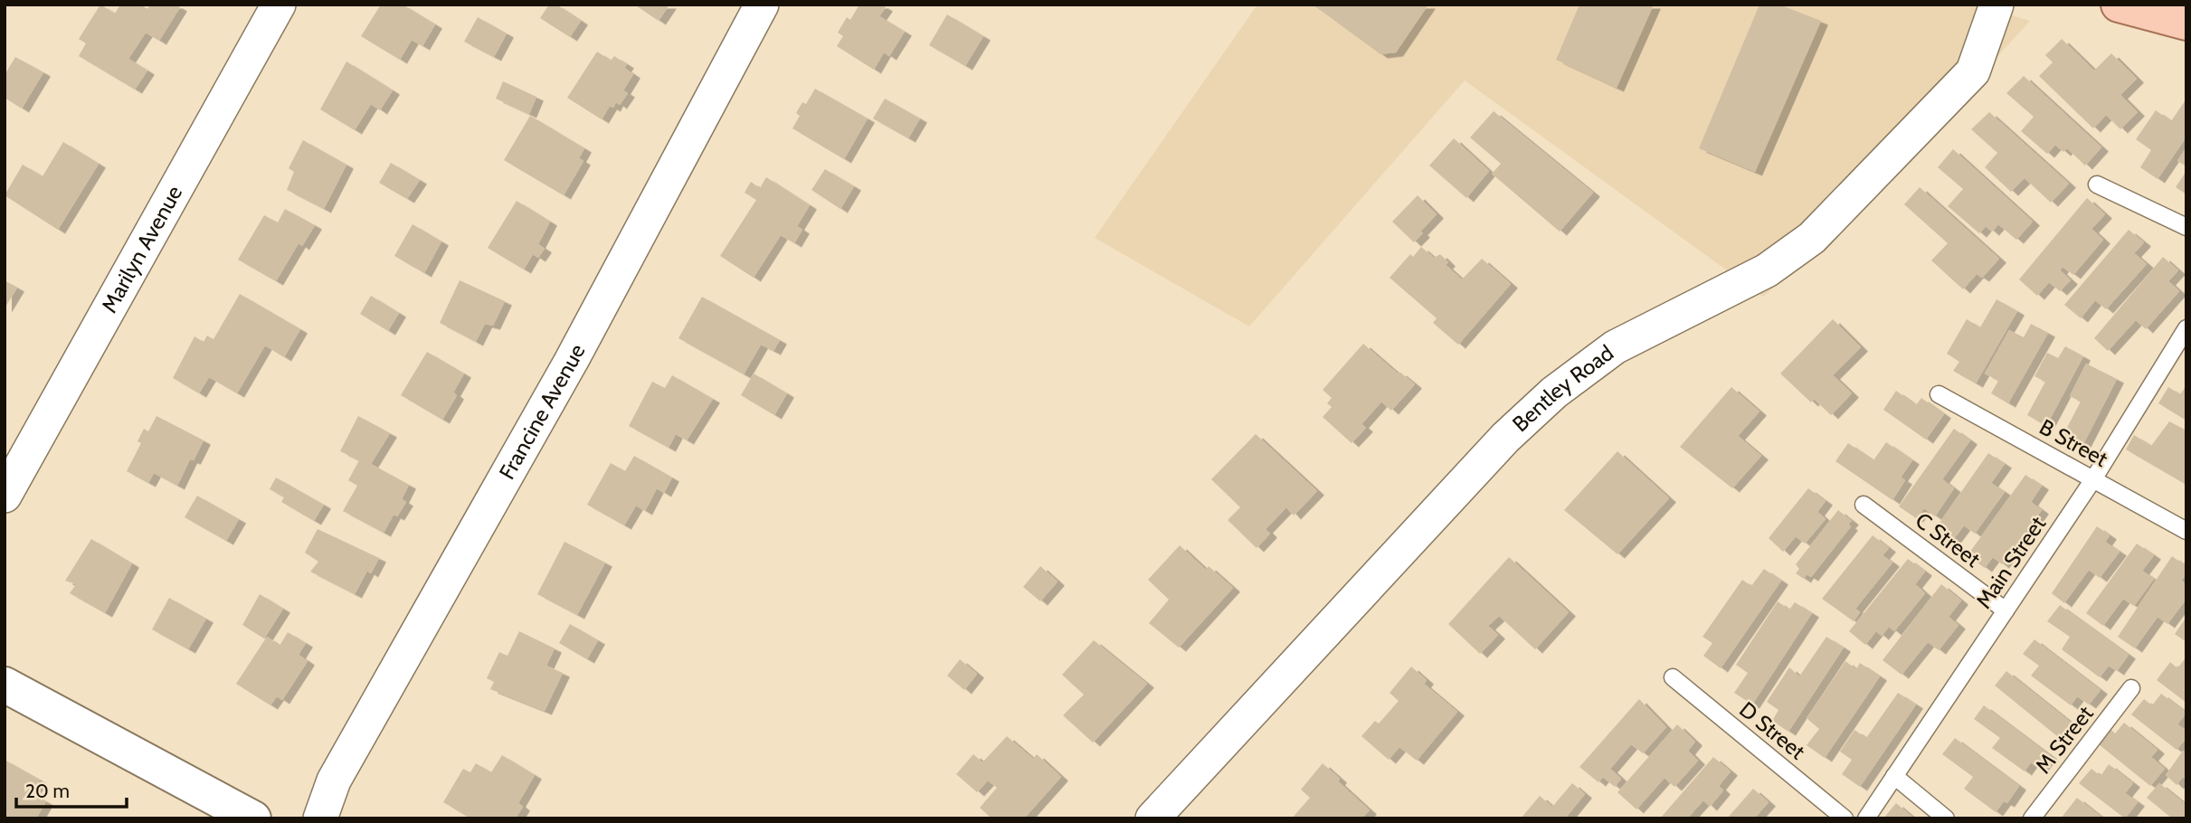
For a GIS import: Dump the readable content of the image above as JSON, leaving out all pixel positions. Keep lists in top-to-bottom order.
{
  "streets": {
    "street": ["Marilyn Avenue", "Bentley Road", "Francine Avenue"],
    "lane": [
      "B Street",
      "C Street",
      "Main Street",
      "D Street",
      "M Street"
    ]
  },
  "crossings": [
    ["B Street", "Main Street"],
    ["C Street", "Main Street"]
  ],
  "scale_bar": "20 m"
}
